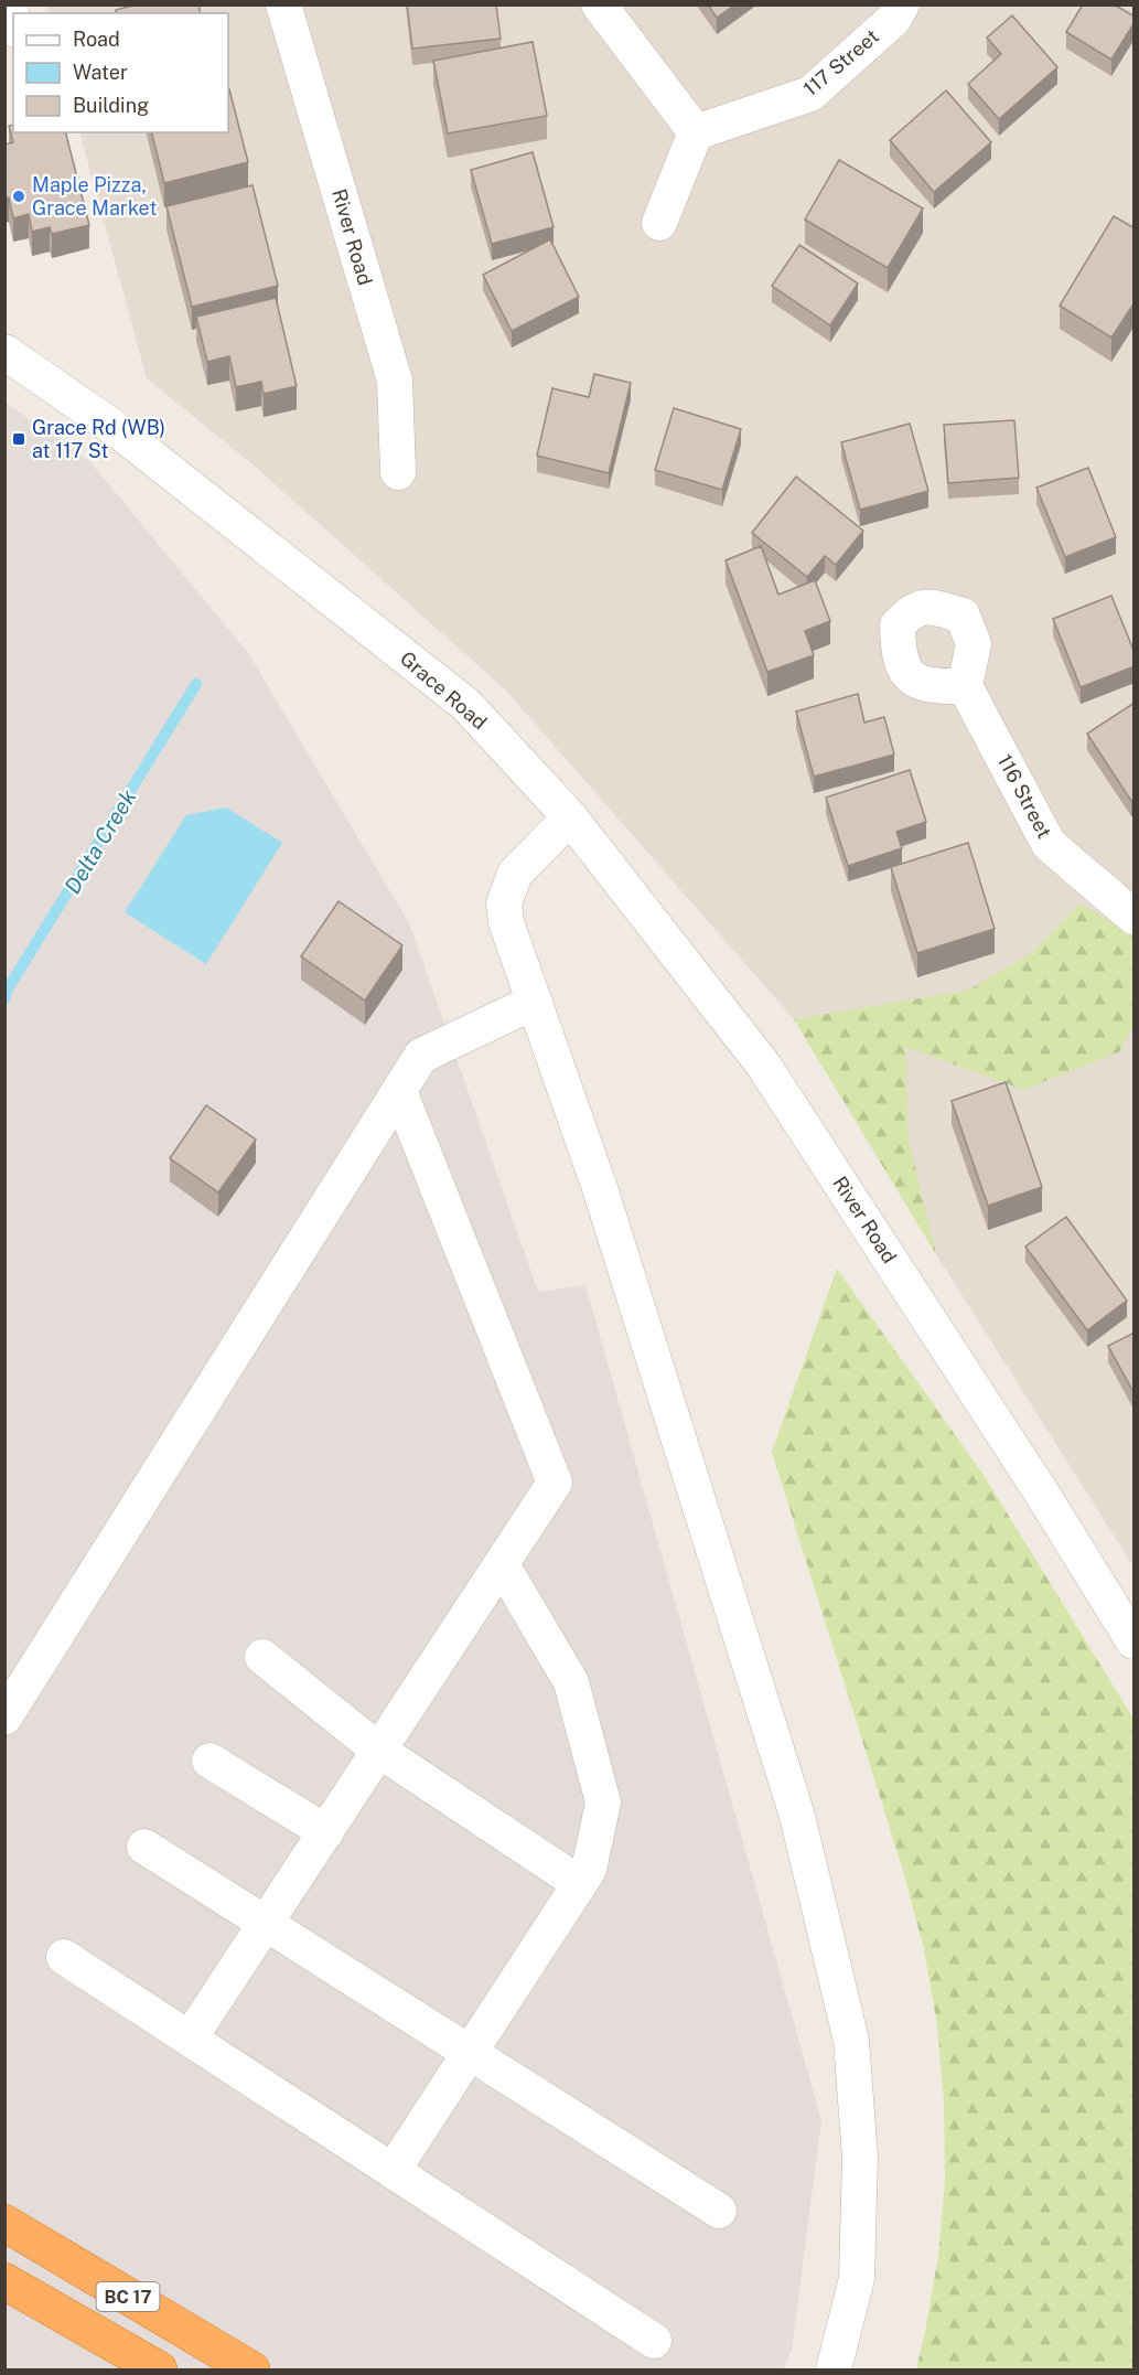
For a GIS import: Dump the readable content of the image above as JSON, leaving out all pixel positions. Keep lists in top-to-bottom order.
{
  "streets": {
    "highway": ["BC 17"],
    "street": [
      "117 Street",
      "River Road",
      "Grace Road",
      "116 Street"
    ]
  },
  "crossings": [
    ["River Road", "Grace Road"]
  ],
  "water": ["Delta Creek"],
  "places": {
    "other": ["Maple Pizza, Grace Market"],
    "transit": ["Grace Rd (WB) at 117 St"]
  },
  "legend": ["Road", "Water", "Building"]
}
